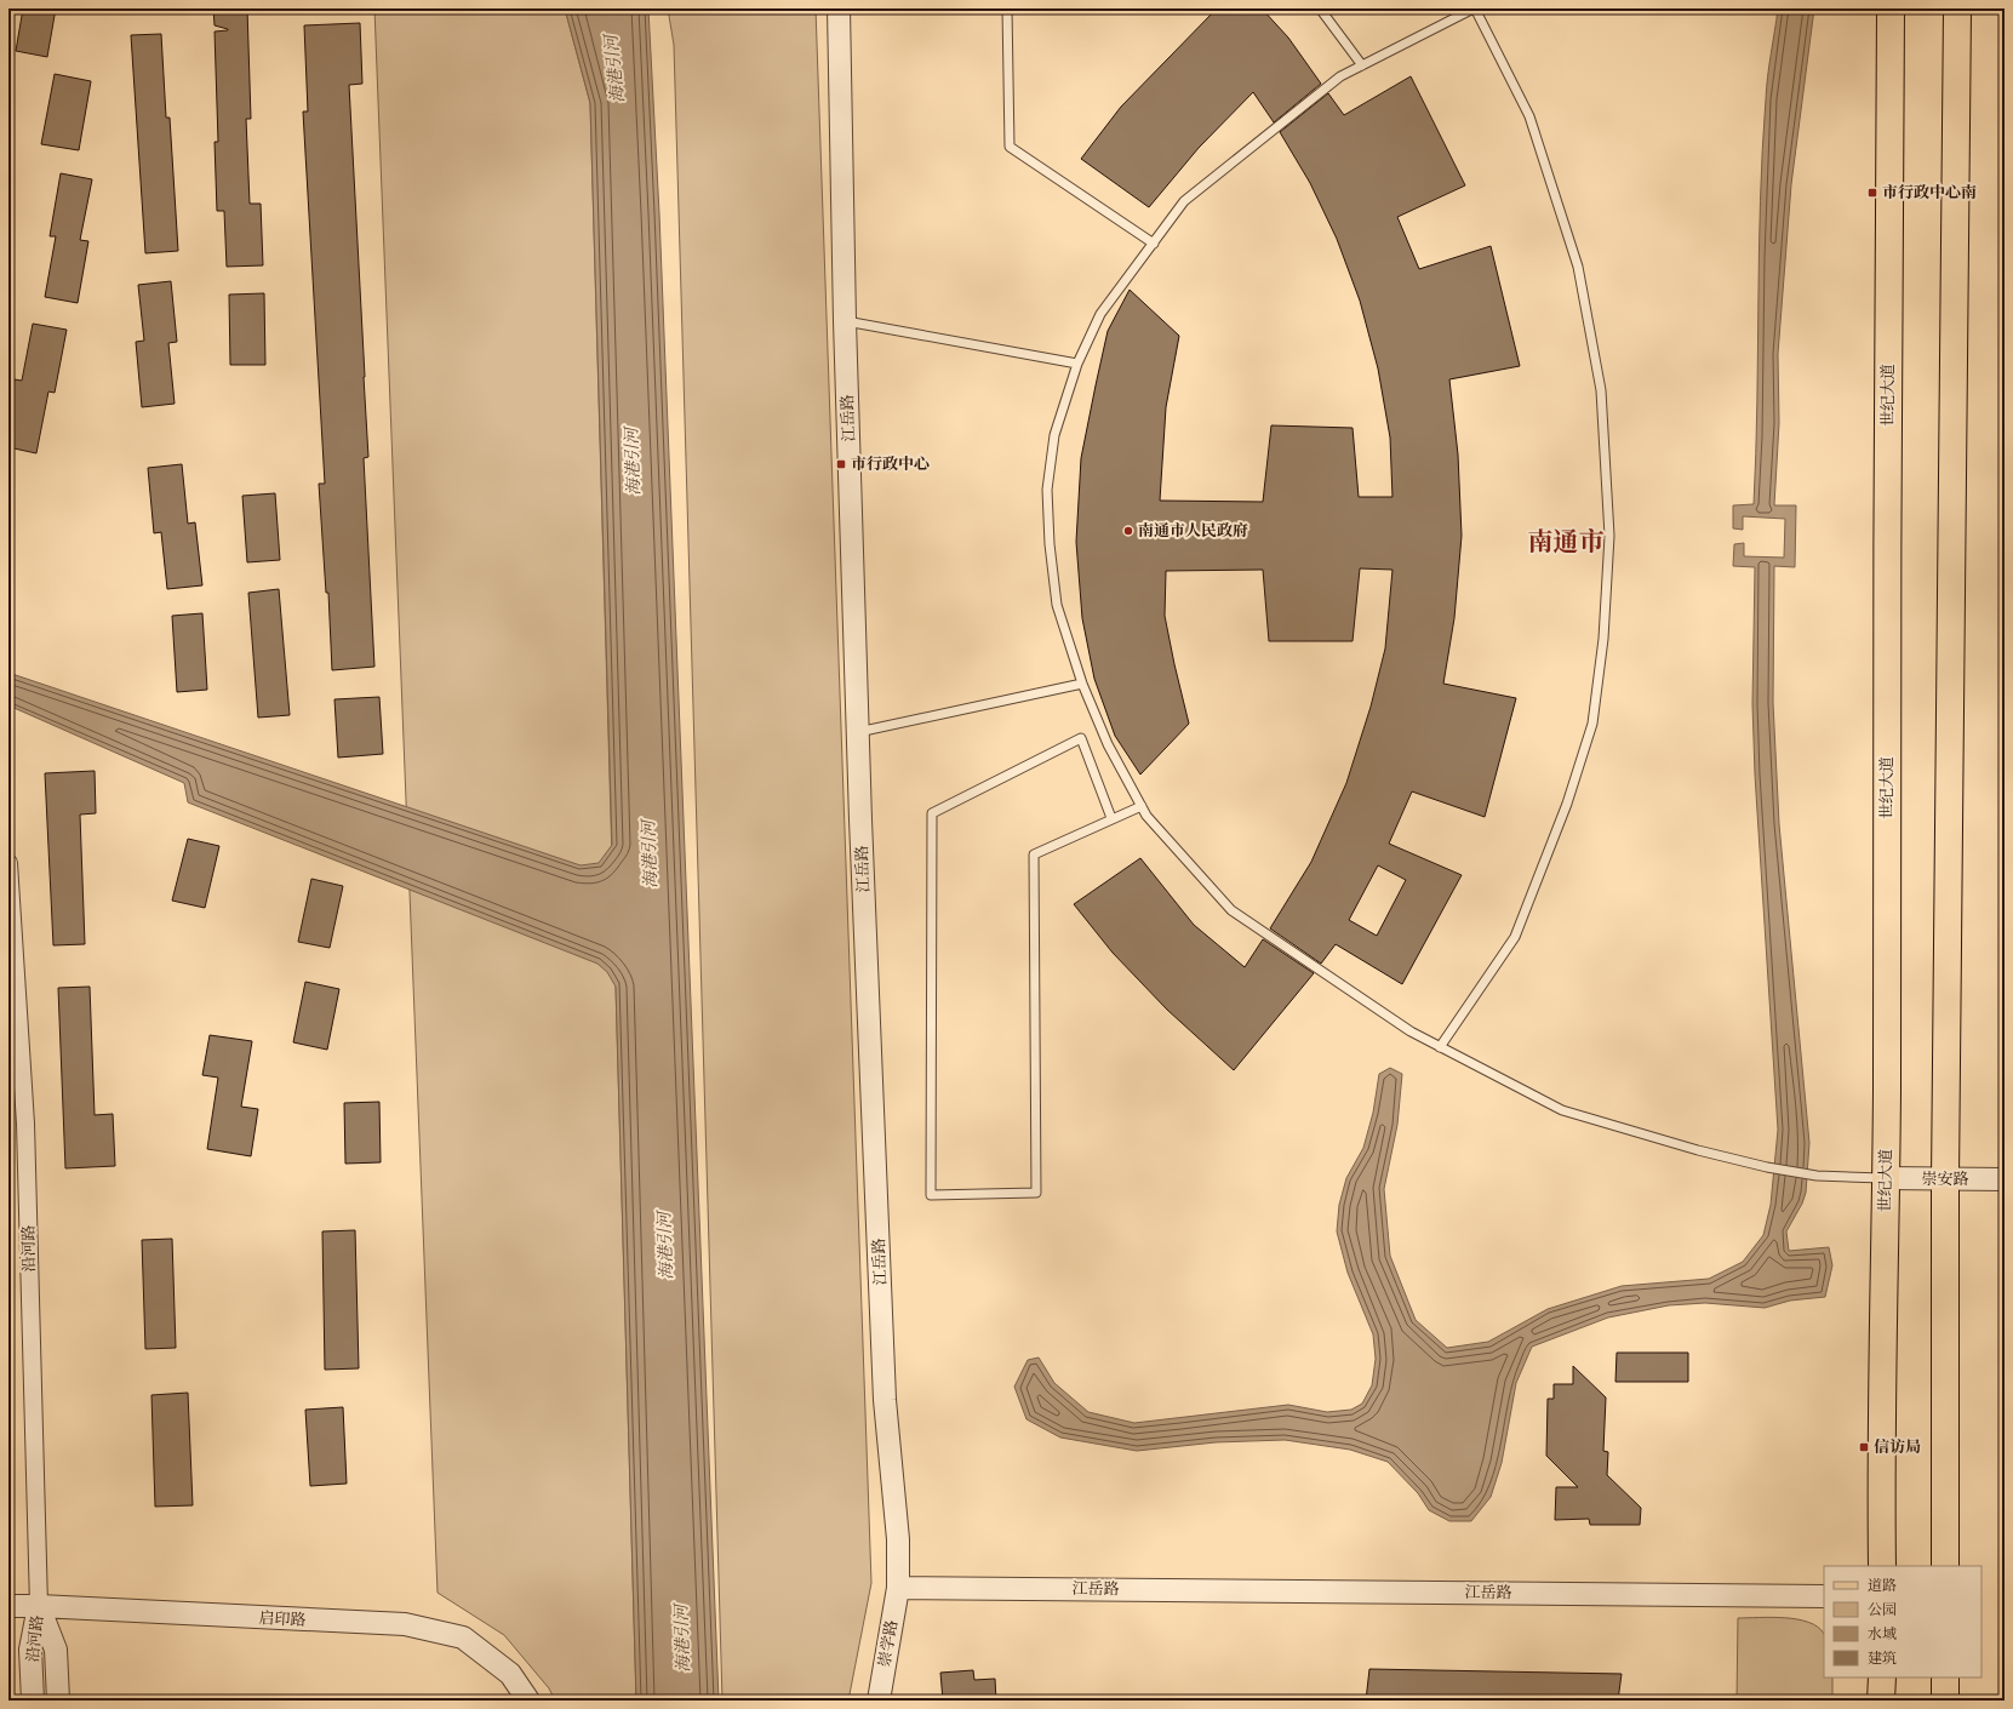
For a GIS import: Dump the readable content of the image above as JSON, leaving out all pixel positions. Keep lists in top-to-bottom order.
{
  "streets": {
    "main road": ["世纪大道"],
    "street": [
      "江岳路",
      "崇安路",
      "沿河路",
      "启印路",
      "崇学路"
    ]
  },
  "crossings": [
    ["世纪大道", "崇安路"],
    ["江岳路", "崇学路"],
    ["沿河路", "启印路"]
  ],
  "districts": ["南通市"],
  "water": ["海港引河"],
  "places": {
    "transit": ["市行政中心南", "市行政中心", "信访局"],
    "other": ["南通市人民政府"]
  },
  "legend": [
    "道路",
    "公园",
    "水域",
    "建筑"
  ]
}
